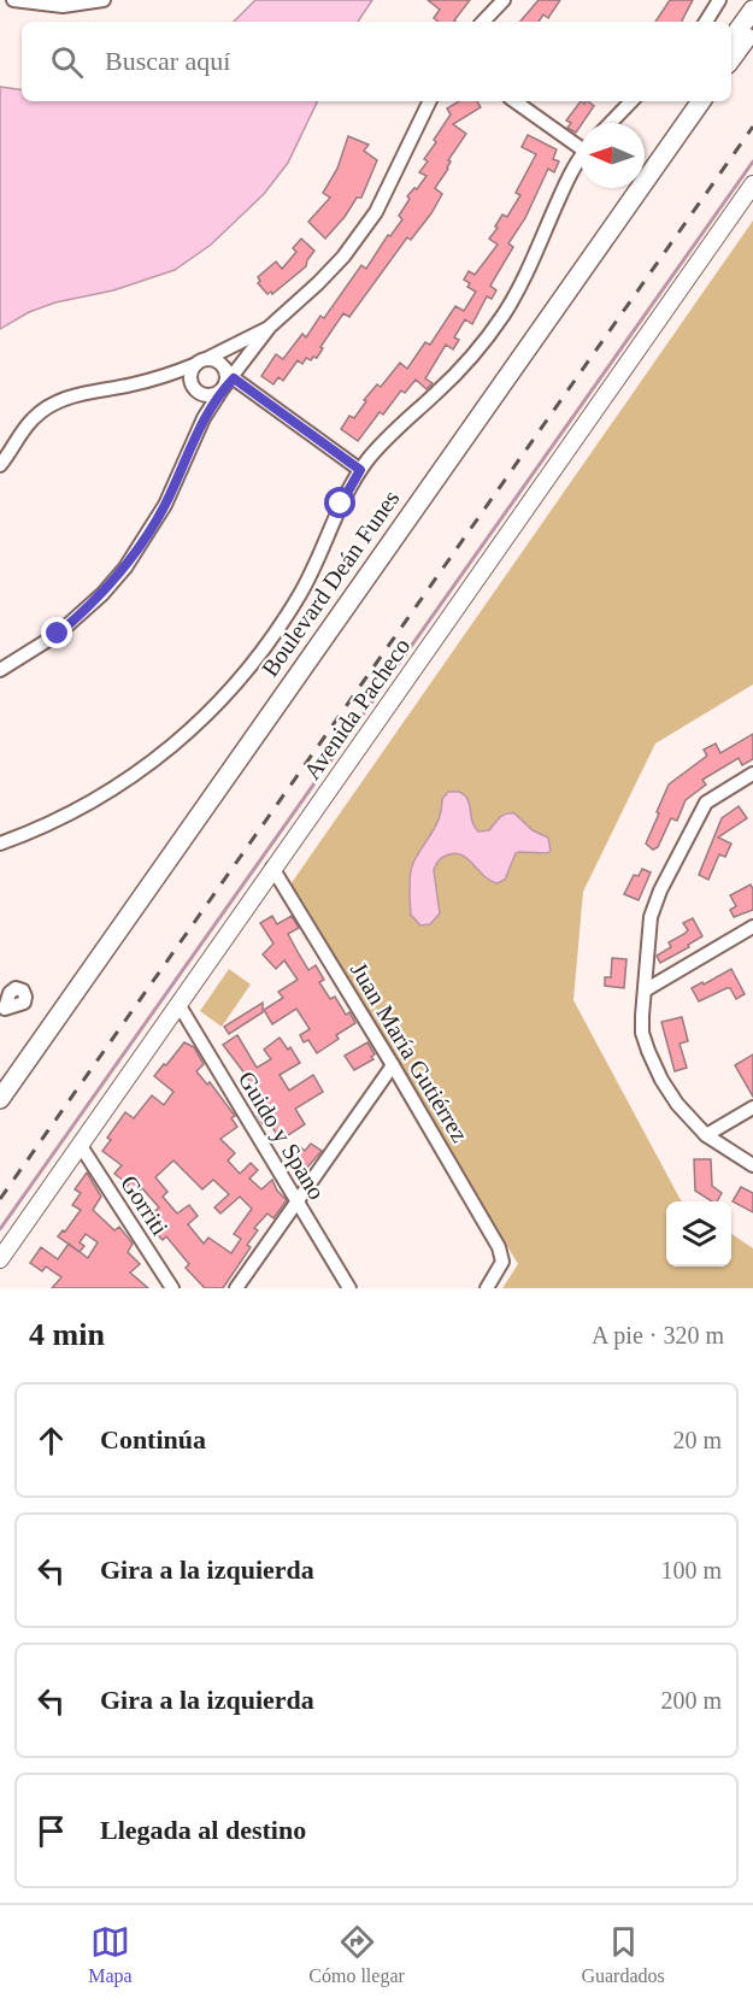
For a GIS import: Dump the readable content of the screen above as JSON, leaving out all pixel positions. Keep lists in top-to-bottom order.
{
  "streets": {
    "main road": ["Boulevard Deán Funes"],
    "street": [
      "Avenida Pacheco",
      "Juan María Gutiérrez",
      "Guido y Spano",
      "Gorriti"
    ]
  },
  "crossings": [
    ["Avenida Pacheco", "Juan María Gutiérrez"],
    ["Avenida Pacheco", "Guido y Spano"],
    ["Avenida Pacheco", "Gorriti"]
  ],
  "north": "left",
  "page": {
    "search": "Buscar aquí",
    "heading": ["4 min", "A pie · 320 m"],
    "list": [
      ["Continúa", "20 m"],
      ["Gira a la izquierda", "100 m"],
      ["Gira a la izquierda", "200 m"],
      "Llegada al destino"
    ],
    "nav": ["Mapa", "Cómo llegar", "Guardados"]
  }
}
